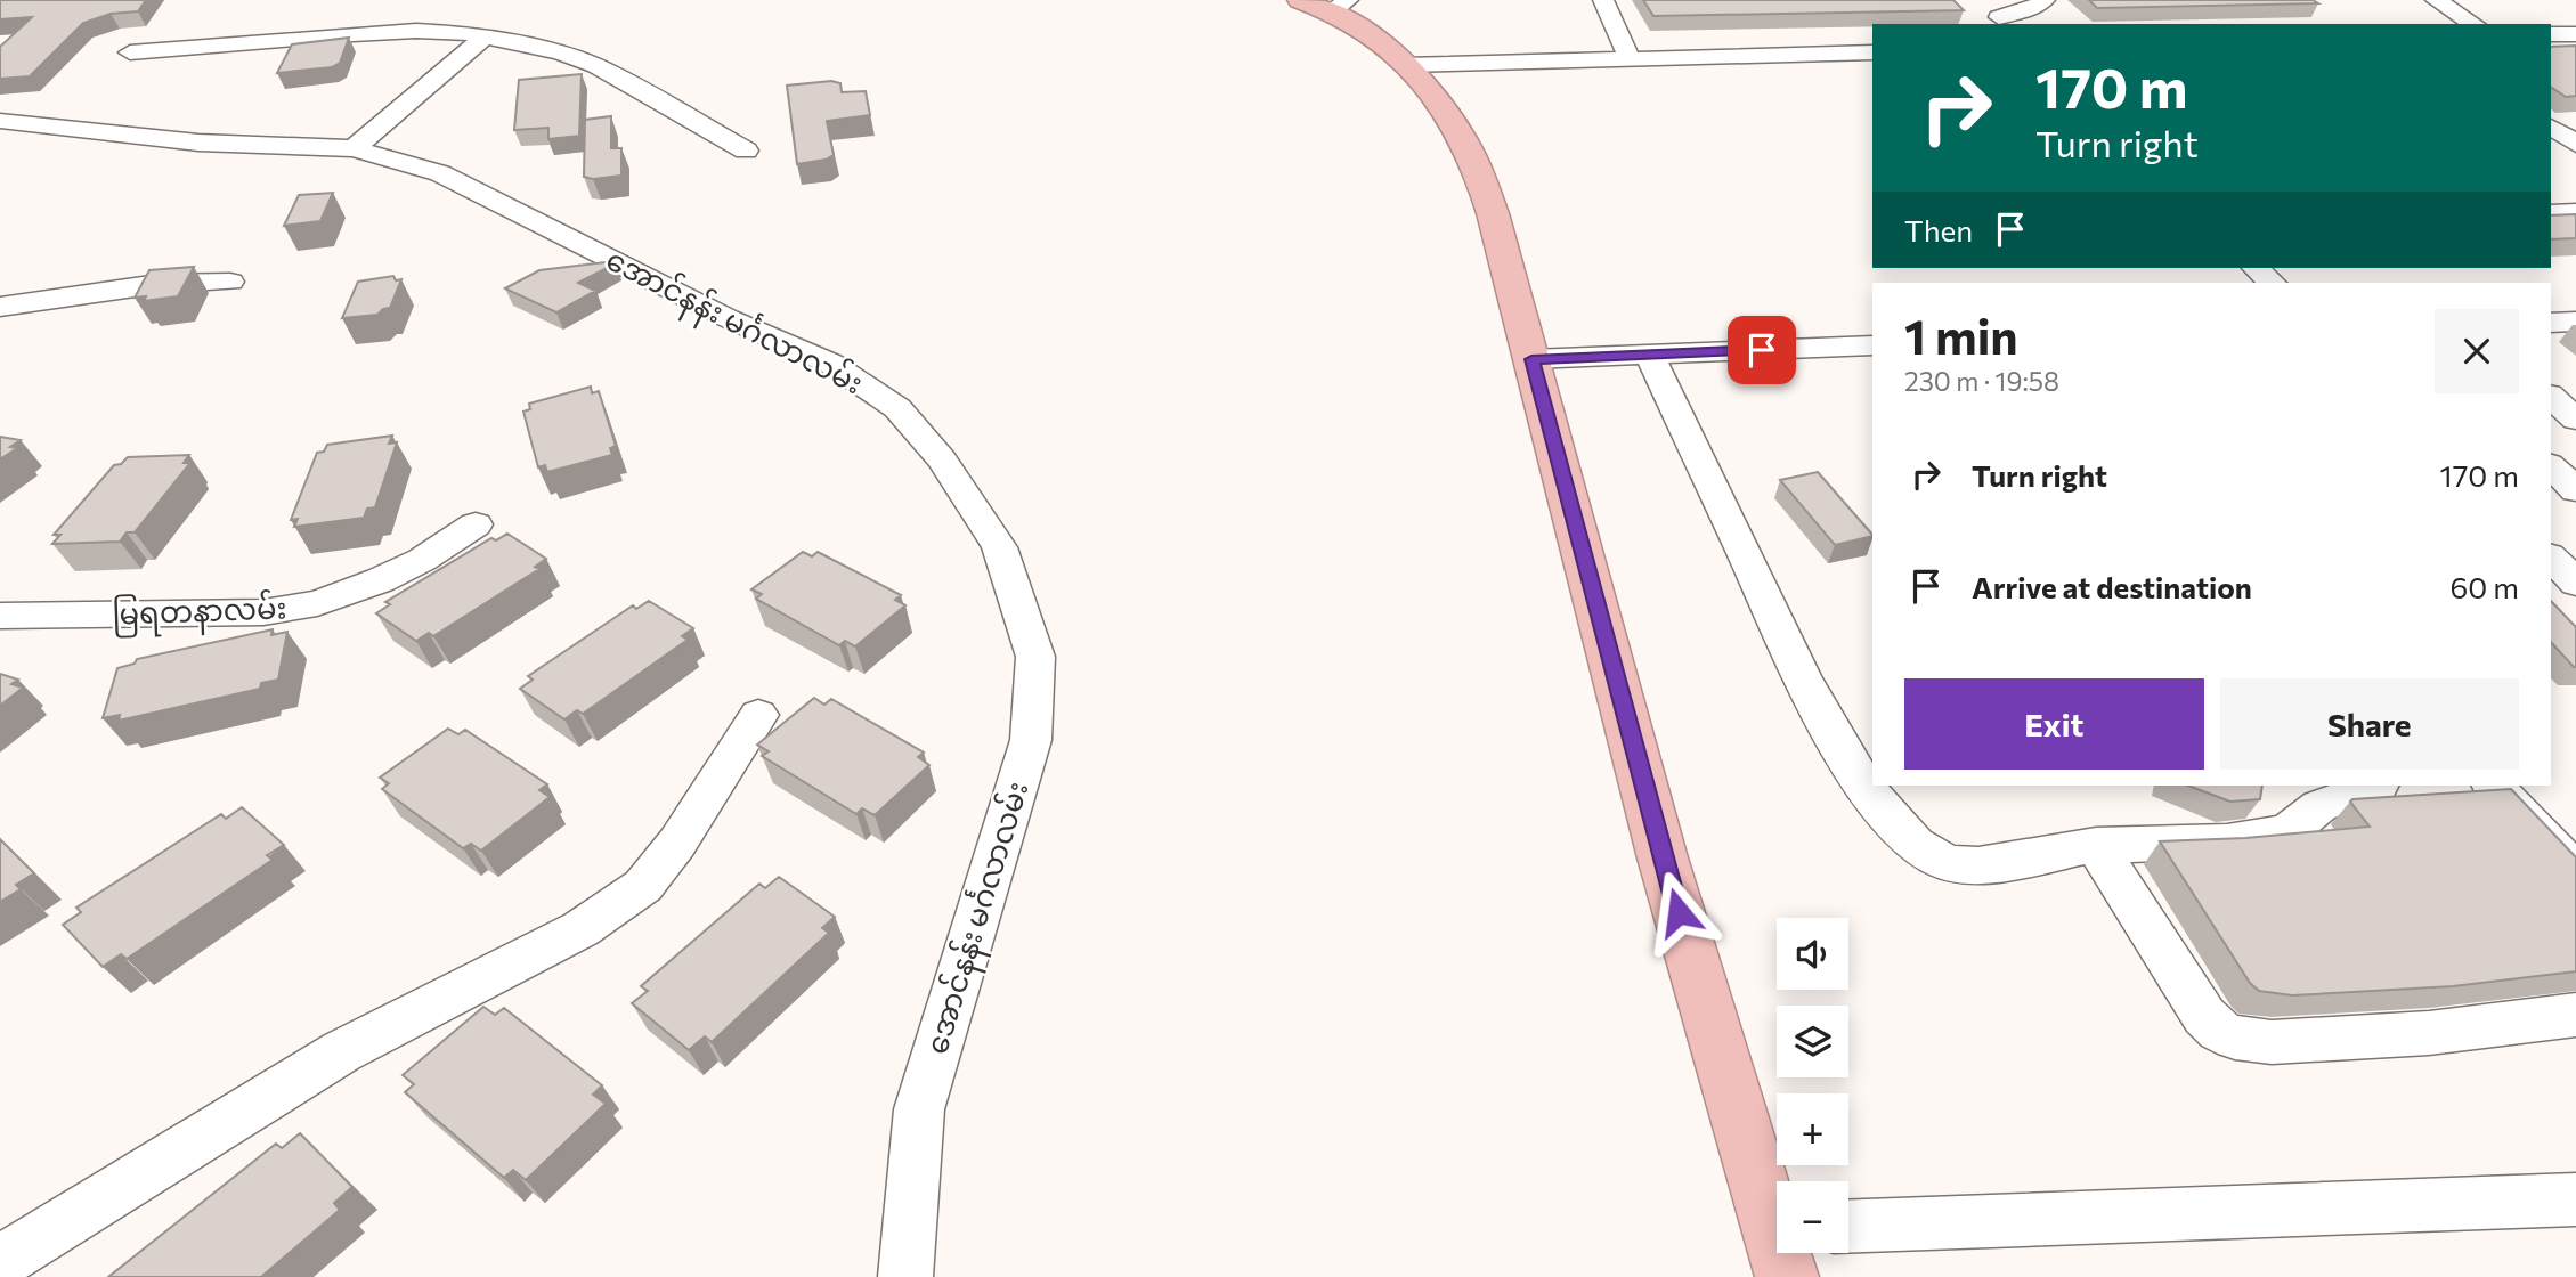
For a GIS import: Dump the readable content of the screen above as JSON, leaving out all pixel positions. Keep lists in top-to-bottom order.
{
  "streets": {
    "street": ["အောင်နန်း မင်္ဂလာလမ်း", "မြရတနာလမ်း"]
  },
  "page": {
    "turn": ["170 m", "Turn right"],
    "then": "Then",
    "heading": ["1 min", "230 m · 19:58"],
    "list": [
      {
        "name": "Turn right",
        "value": "170 m"
      },
      {
        "name": "Arrive at destination",
        "value": "60 m"
      }
    ],
    "buttons": ["Exit", "Share"],
    "map_buttons": ["+", "−"]
  }
}
